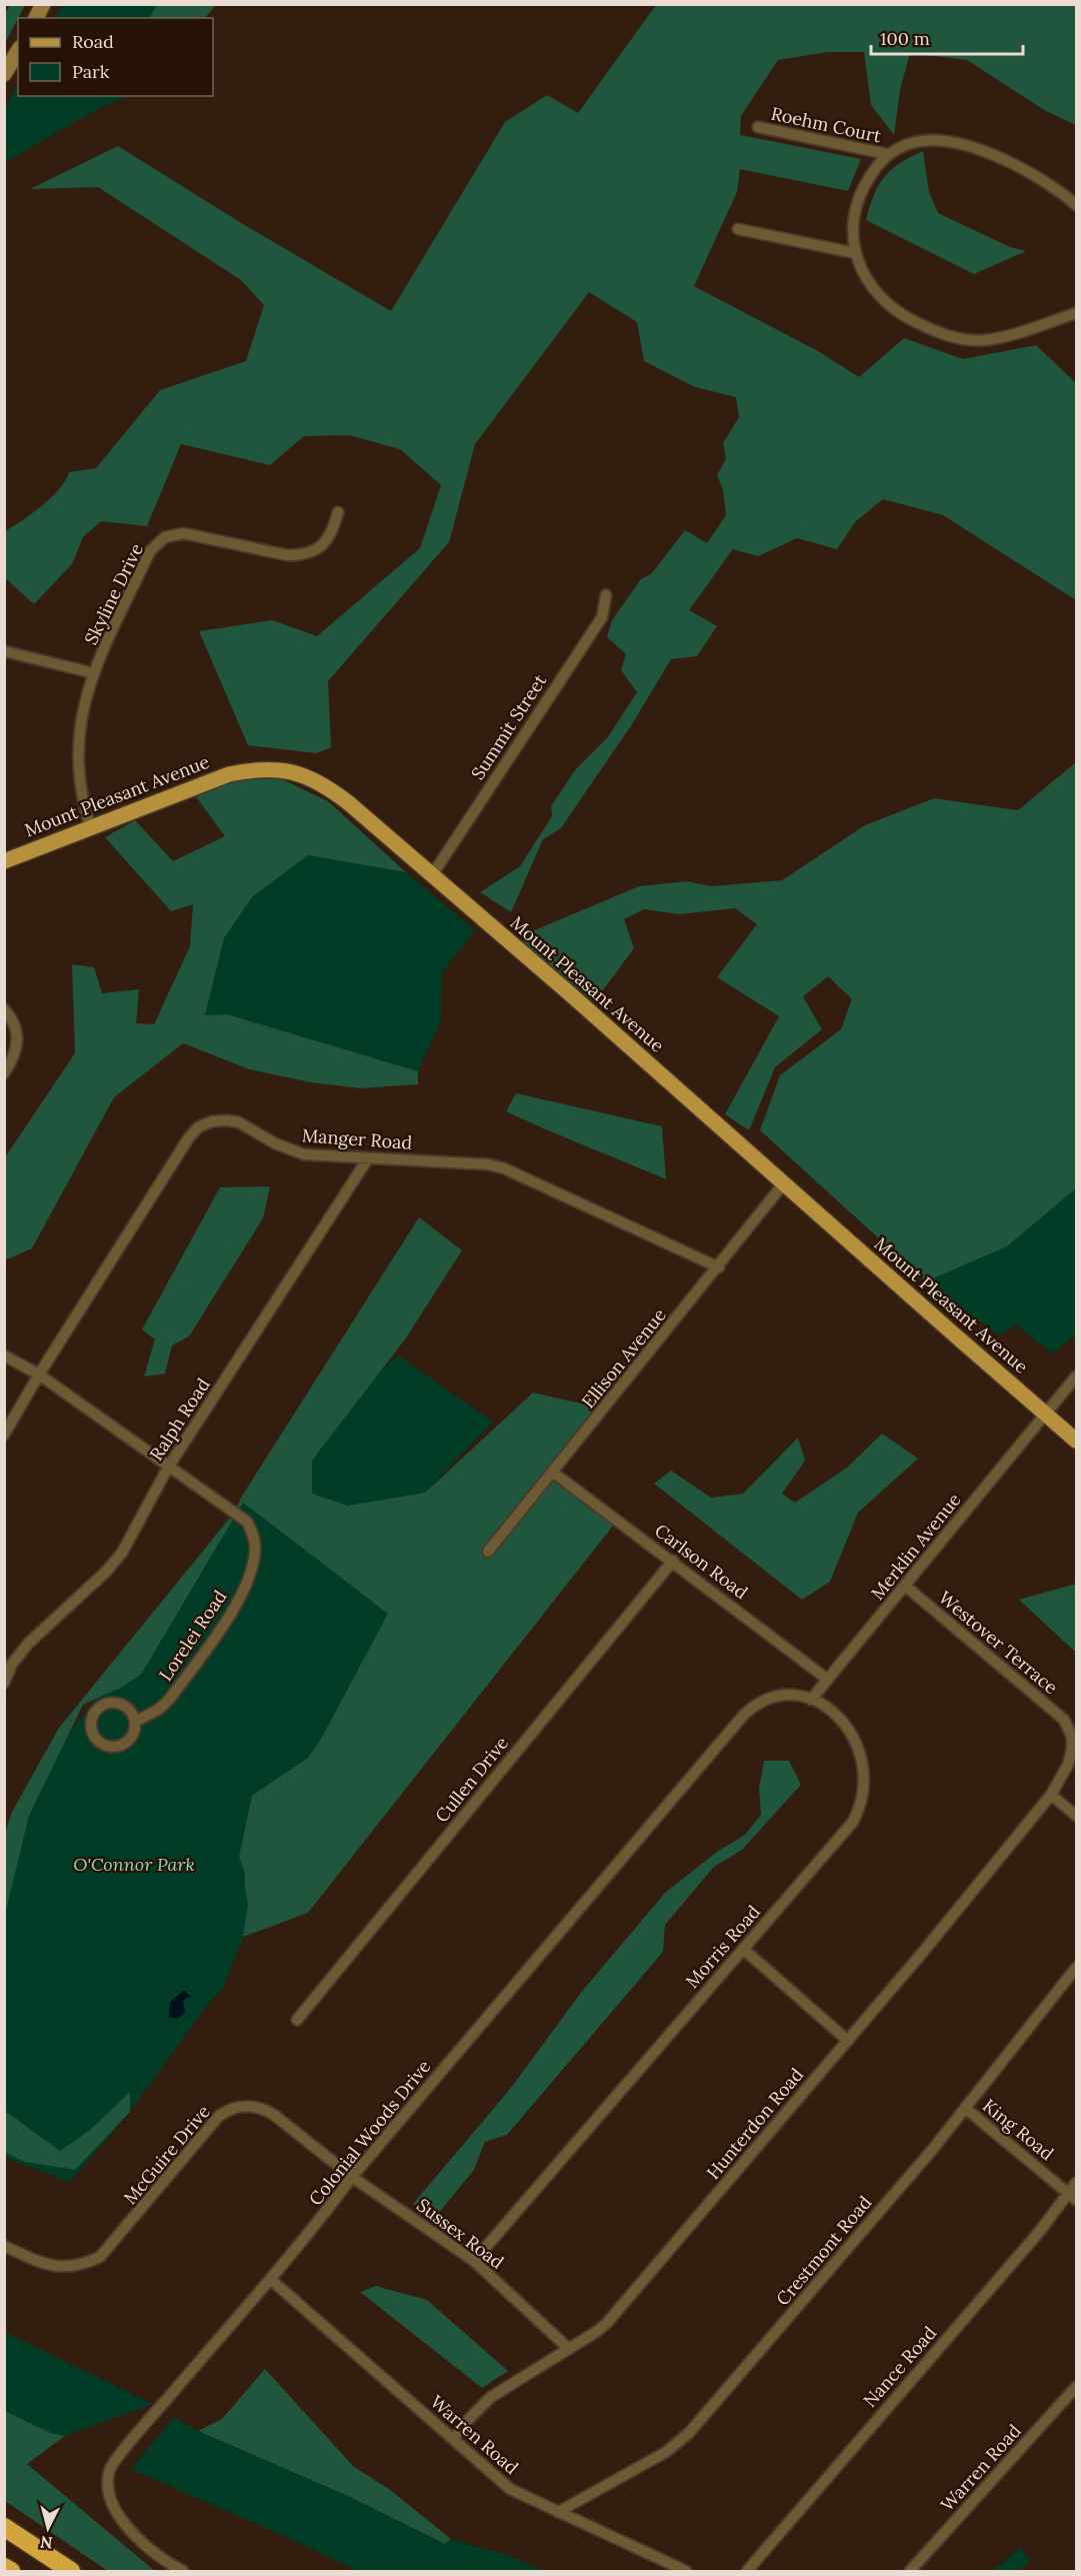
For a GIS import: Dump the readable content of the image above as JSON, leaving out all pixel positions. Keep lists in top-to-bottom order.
{
  "streets": {
    "main road": ["Mount Pleasant Avenue"],
    "street": [
      "Roehm Court",
      "Skyline Drive",
      "Summit Street",
      "Manger Road",
      "Ellison Avenue",
      "Ralph Road",
      "Merklin Avenue",
      "Carlson Road",
      "Lorelei Road",
      "Westover Terrace",
      "Cullen Drive",
      "Morris Road",
      "Hunterdon Road",
      "King Road",
      "Colonial Woods Drive",
      "McGuire Drive",
      "Sussex Road",
      "Crestmont Road",
      "Nance Road",
      "Warren Road"
    ]
  },
  "crossings": [
    ["Skyline Drive", "Mount Pleasant Avenue"],
    ["Summit Street", "Mount Pleasant Avenue"],
    ["Mount Pleasant Avenue", "Ellison Avenue"],
    ["Mount Pleasant Avenue", "Merklin Avenue"],
    ["Manger Road", "Ellison Avenue"],
    ["Manger Road", "Ralph Road"],
    ["Manger Road", "Lorelei Road"],
    ["Ellison Avenue", "Carlson Road"],
    ["Ralph Road", "Lorelei Road"],
    ["Merklin Avenue", "Carlson Road"],
    ["Merklin Avenue", "Westover Terrace"],
    ["Merklin Avenue", "Morris Road"],
    ["Carlson Road", "Cullen Drive"],
    ["Westover Terrace", "Hunterdon Road"],
    ["Morris Road", "Colonial Woods Drive"],
    ["Morris Road", "Sussex Road"],
    ["Hunterdon Road", "Sussex Road"],
    ["Hunterdon Road", "Warren Road"],
    ["King Road", "Crestmont Road"],
    ["King Road", "Nance Road"],
    ["Colonial Woods Drive", "McGuire Drive"],
    ["Colonial Woods Drive", "Sussex Road"],
    ["Colonial Woods Drive", "Warren Road"],
    ["McGuire Drive", "Sussex Road"],
    ["Crestmont Road", "Warren Road"]
  ],
  "parks": ["O'Connor Park"],
  "legend": ["Road", "Park"],
  "scale_bar": "100 m",
  "north": "bottom"
}
